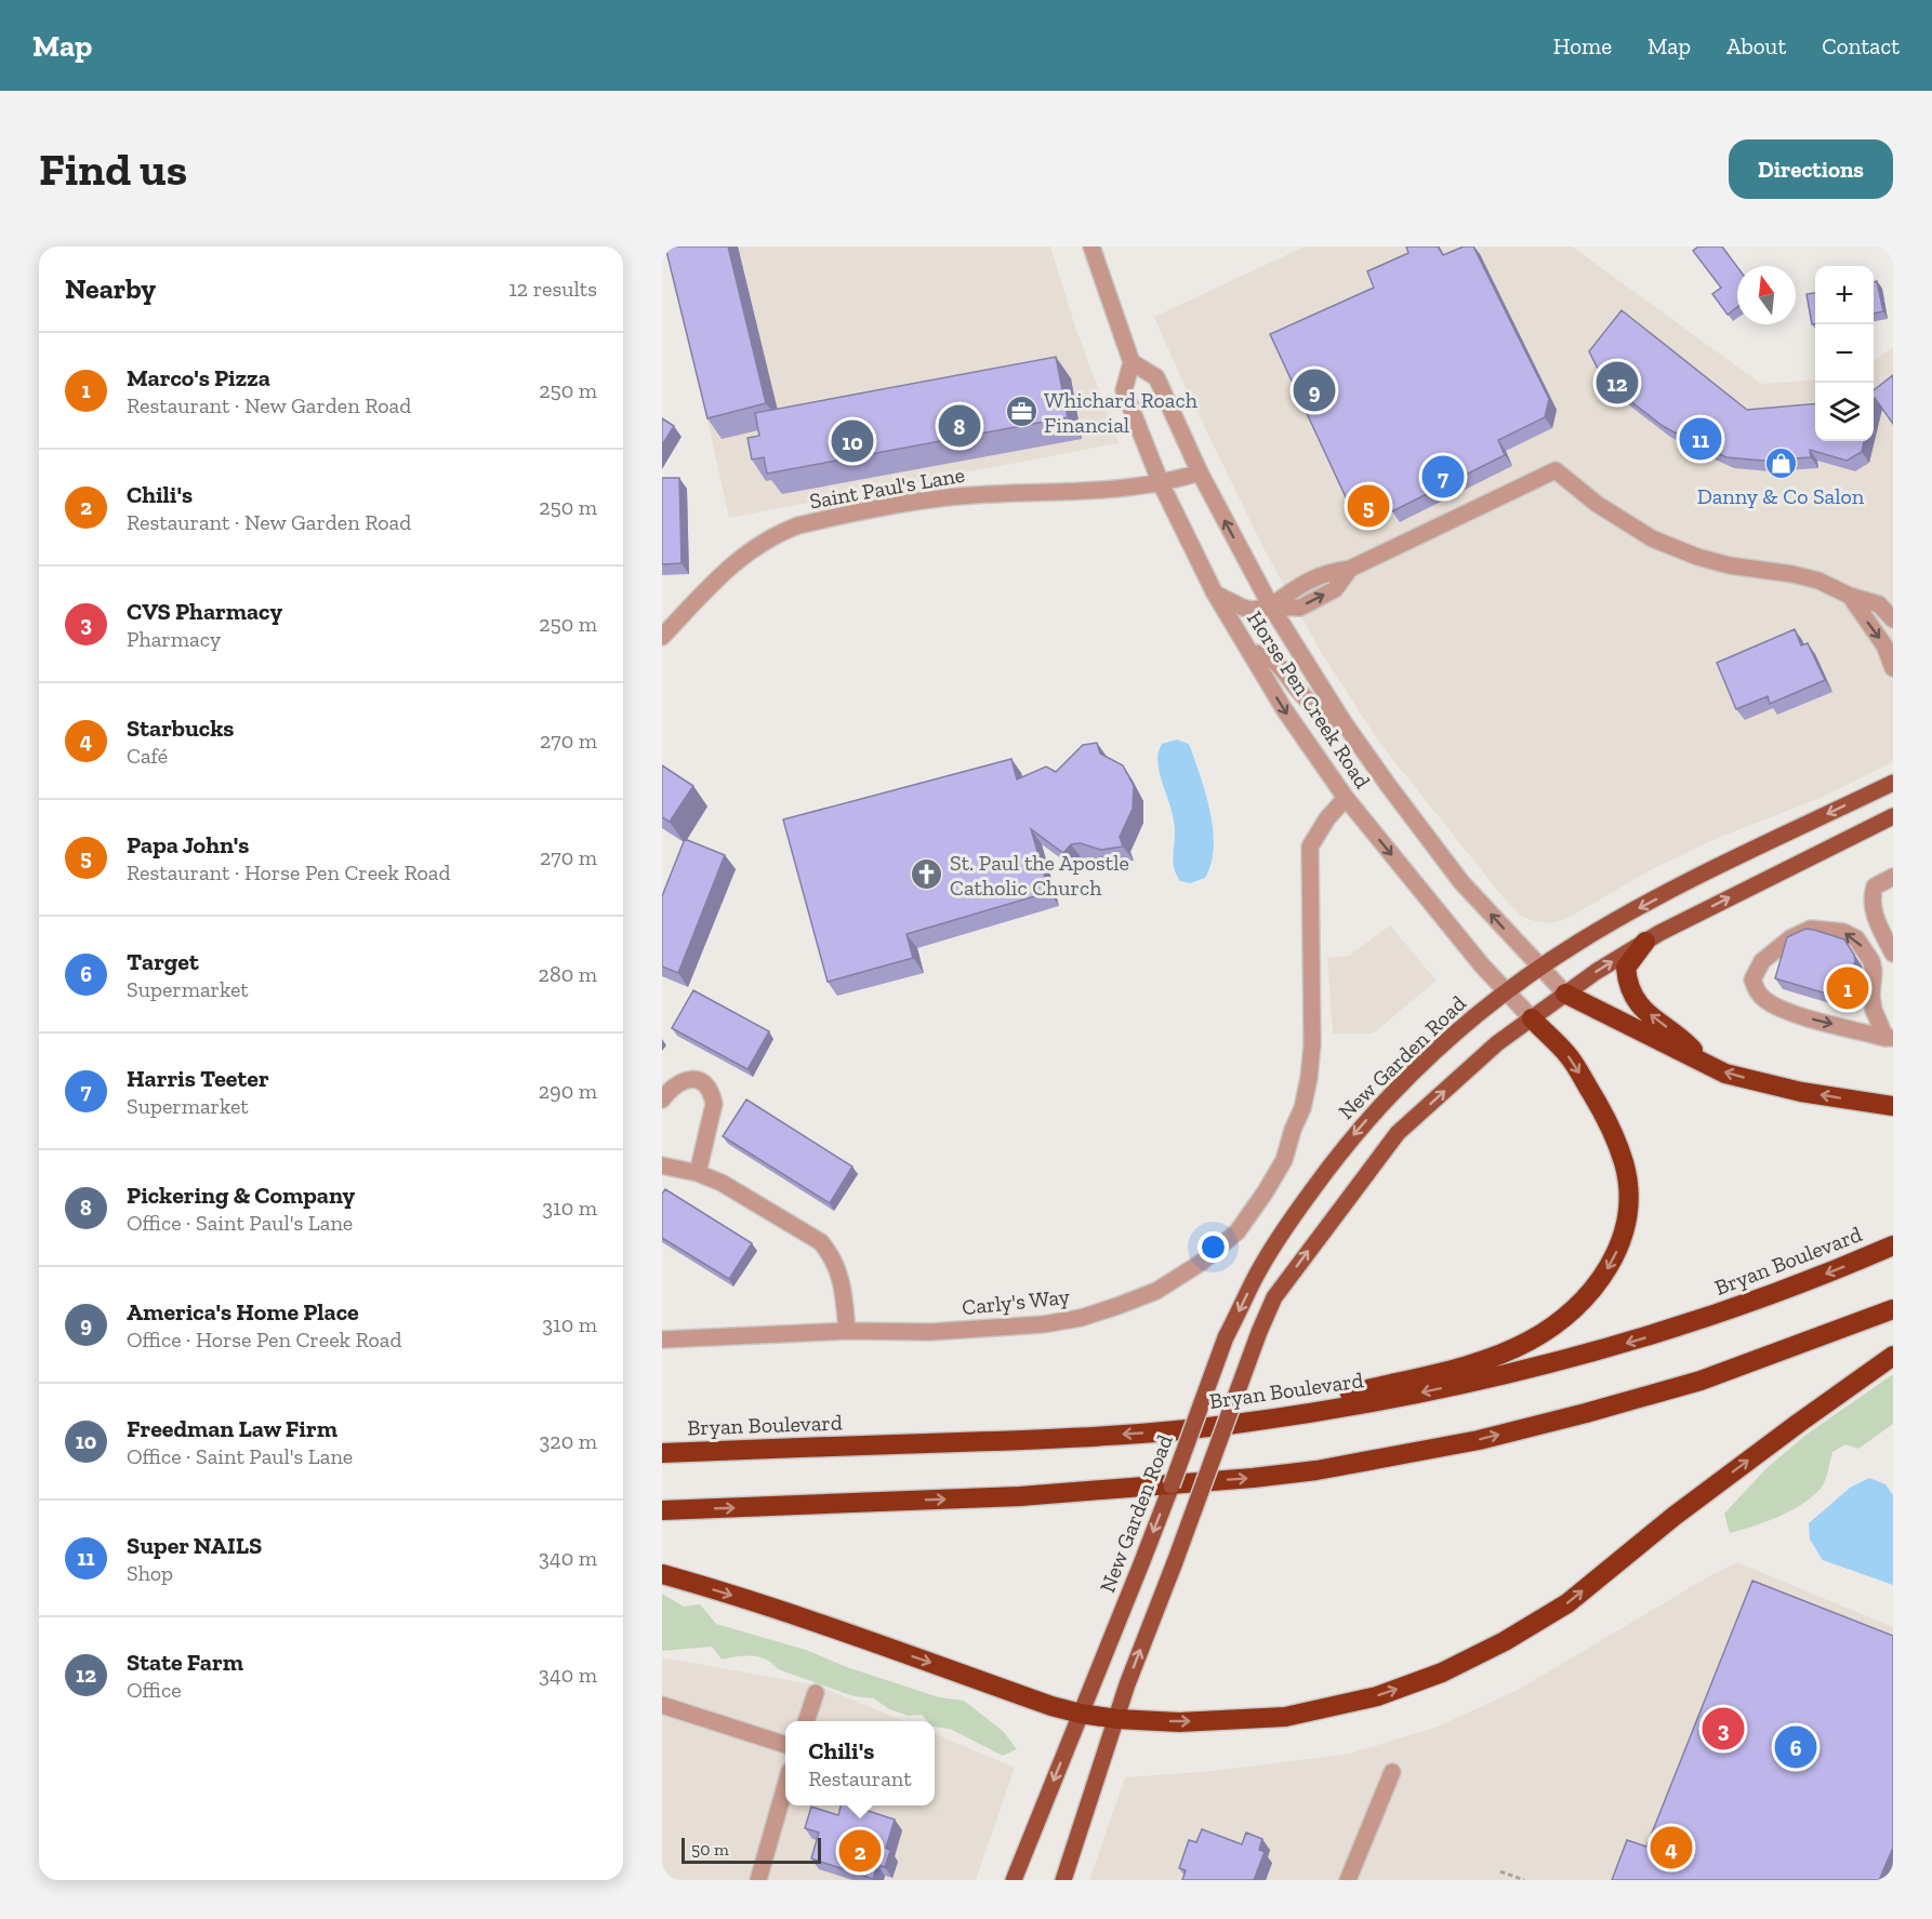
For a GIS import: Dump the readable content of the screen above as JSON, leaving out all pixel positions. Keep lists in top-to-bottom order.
{
  "streets": {
    "highway": ["Bryan Boulevard"],
    "main road": ["New Garden Road"],
    "street": ["Saint Paul's Lane", "Horse Pen Creek Road", "Carly's Way"]
  },
  "crossings": [
    ["Saint Paul's Lane", "Horse Pen Creek Road"],
    ["Horse Pen Creek Road", "New Garden Road"],
    ["Horse Pen Creek Road", "Carly's Way"]
  ],
  "places": {
    "office": ["Whichard Roach Financial"],
    "shop": ["Danny & Co Salon"],
    "church": ["St. Paul the Apostle Catholic Church"]
  },
  "scale_bar": "50 m",
  "north": "top",
  "page": {
    "header": "Map",
    "nav": [
      "Home",
      "Map",
      "About",
      "Contact"
    ],
    "buttons": "Directions",
    "title": "Find us",
    "heading": ["Nearby", "12 results"],
    "map_buttons": ["+", "−"],
    "list": [
      {
        "mark": "1",
        "name": "Marco's Pizza",
        "note": "Restaurant · New Garden Road",
        "value": "250 m"
      },
      {
        "mark": "2",
        "name": "Chili's",
        "note": "Restaurant · New Garden Road",
        "value": "250 m"
      },
      {
        "mark": "3",
        "name": "CVS Pharmacy",
        "note": "Pharmacy",
        "value": "250 m"
      },
      {
        "mark": "4",
        "name": "Starbucks",
        "note": "Café",
        "value": "270 m"
      },
      {
        "mark": "5",
        "name": "Papa John's",
        "note": "Restaurant · Horse Pen Creek Road",
        "value": "270 m"
      },
      {
        "mark": "6",
        "name": "Target",
        "note": "Supermarket",
        "value": "280 m"
      },
      {
        "mark": "7",
        "name": "Harris Teeter",
        "note": "Supermarket",
        "value": "290 m"
      },
      {
        "mark": "8",
        "name": "Pickering & Company",
        "note": "Office · Saint Paul's Lane",
        "value": "310 m"
      },
      {
        "mark": "9",
        "name": "America's Home Place",
        "note": "Office · Horse Pen Creek Road",
        "value": "310 m"
      },
      {
        "mark": "10",
        "name": "Freedman Law Firm",
        "note": "Office · Saint Paul's Lane",
        "value": "320 m"
      },
      {
        "mark": "11",
        "name": "Super NAILS",
        "note": "Shop",
        "value": "340 m"
      },
      {
        "mark": "12",
        "name": "State Farm",
        "note": "Office",
        "value": "340 m"
      }
    ],
    "pins": [
      "12",
      "9",
      "8",
      "11",
      "10",
      "7",
      "5",
      "1",
      "3",
      "6",
      "4",
      "2"
    ],
    "popup": ["Chili's", "Restaurant"],
    "scale": "50 m"
  }
}
